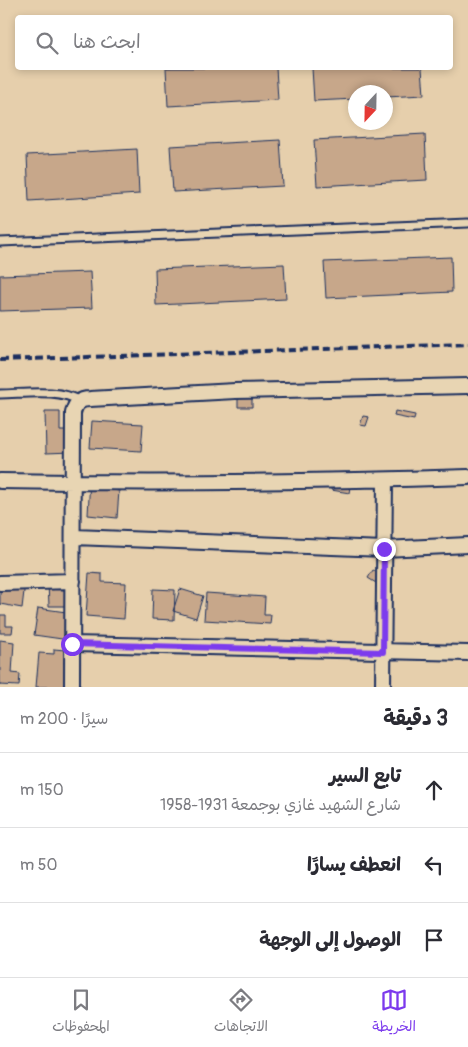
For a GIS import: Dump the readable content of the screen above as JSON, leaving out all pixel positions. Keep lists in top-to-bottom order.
{
  "north": "bottom",
  "page": {
    "search": "ابحث هنا",
    "heading": ["3 دقيقة", "سيرًا · 200 m"],
    "list": [
      ["تابع السير", "شارع الشهيد غازي بوجمعة 1931-1958", "150 m"],
      ["انعطف يسارًا", "50 m"],
      "الوصول إلى الوجهة"
    ],
    "nav": ["الخريطة", "الاتجاهات", "المحفوظات"]
  }
}
